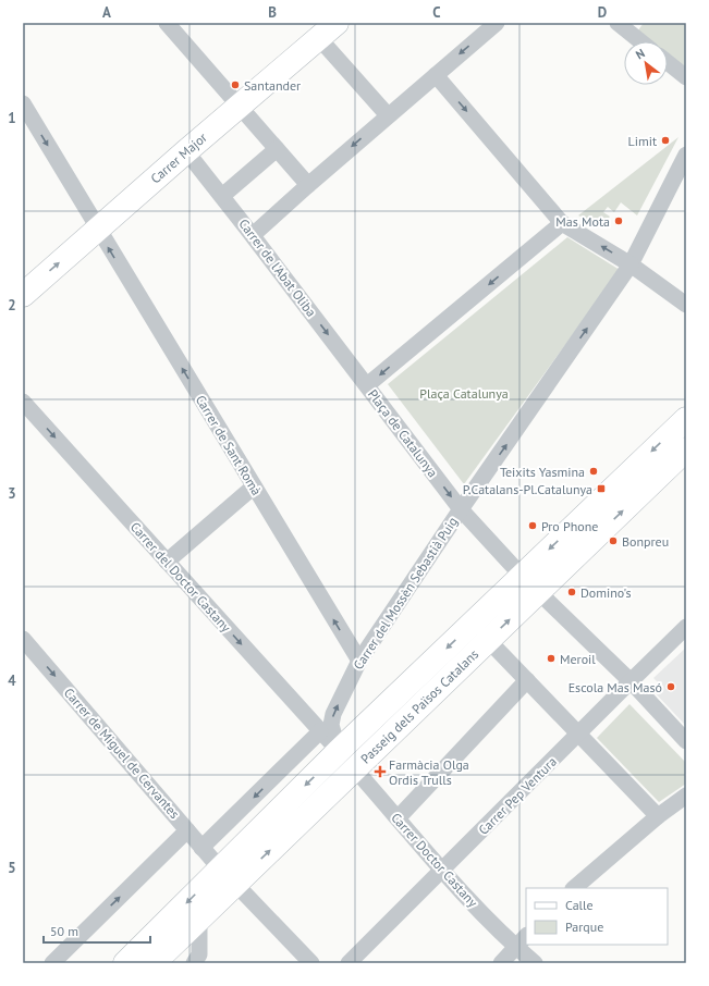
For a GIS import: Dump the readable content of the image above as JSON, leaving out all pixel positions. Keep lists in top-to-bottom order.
{
  "streets": {
    "main road": ["Carrer Major", "Passeig dels Països Catalans"],
    "street": [
      "Carrer de l'Abat Oliba",
      "Plaça de Catalunya",
      "Carrer de Sant Romà",
      "Carrer del Doctor Castany",
      "Carrer del Mossèn Sebastià Puig",
      "Carrer de Miguel de Cervantes",
      "Carrer Pep Ventura",
      "Carrer Doctor Castany"
    ]
  },
  "crossings": [
    ["Carrer Major", "Carrer de l'Abat Oliba"],
    ["Carrer Major", "Carrer de Sant Romà"],
    ["Carrer de l'Abat Oliba", "Plaça de Catalunya"],
    ["Plaça de Catalunya", "Carrer del Mossèn Sebastià Puig"],
    ["Carrer de Sant Romà", "Carrer del Mossèn Sebastià Puig"],
    ["Carrer del Doctor Castany", "Carrer del Mossèn Sebastià Puig"],
    ["Carrer del Doctor Castany", "Carrer Doctor Castany"],
    ["Carrer del Mossèn Sebastià Puig", "Carrer Doctor Castany"],
    ["Passeig dels Països Catalans", "Carrer de Miguel de Cervantes"],
    ["Passeig dels Països Catalans", "Carrer Doctor Castany"],
    ["Carrer Pep Ventura", "Carrer Doctor Castany"]
  ],
  "one_way": ["Carrer de l'Abat Oliba", "Carrer del Doctor Castany", "Carrer de Miguel de Cervantes"],
  "parks": ["Plaça Catalunya"],
  "places": {
    "other": [
      "Santander",
      "Limit",
      "Mas Mota",
      "Teixits Yasmina",
      "Pro Phone",
      "Bonpreu",
      "Domino's",
      "Meroil",
      "Escola Mas Masó"
    ],
    "transit": ["P.Catalans-Pl.Catalunya"],
    "health": ["Farmàcia Olga Ordis Trulls"]
  },
  "legend": ["Calle", "Parque"],
  "scale_bar": "50 m",
  "north": "top left",
  "grid": {
    "columns": [
      "A",
      "B",
      "C",
      "D"
    ],
    "rows": [
      "1",
      "2",
      "3",
      "4",
      "5"
    ]
  }
}
